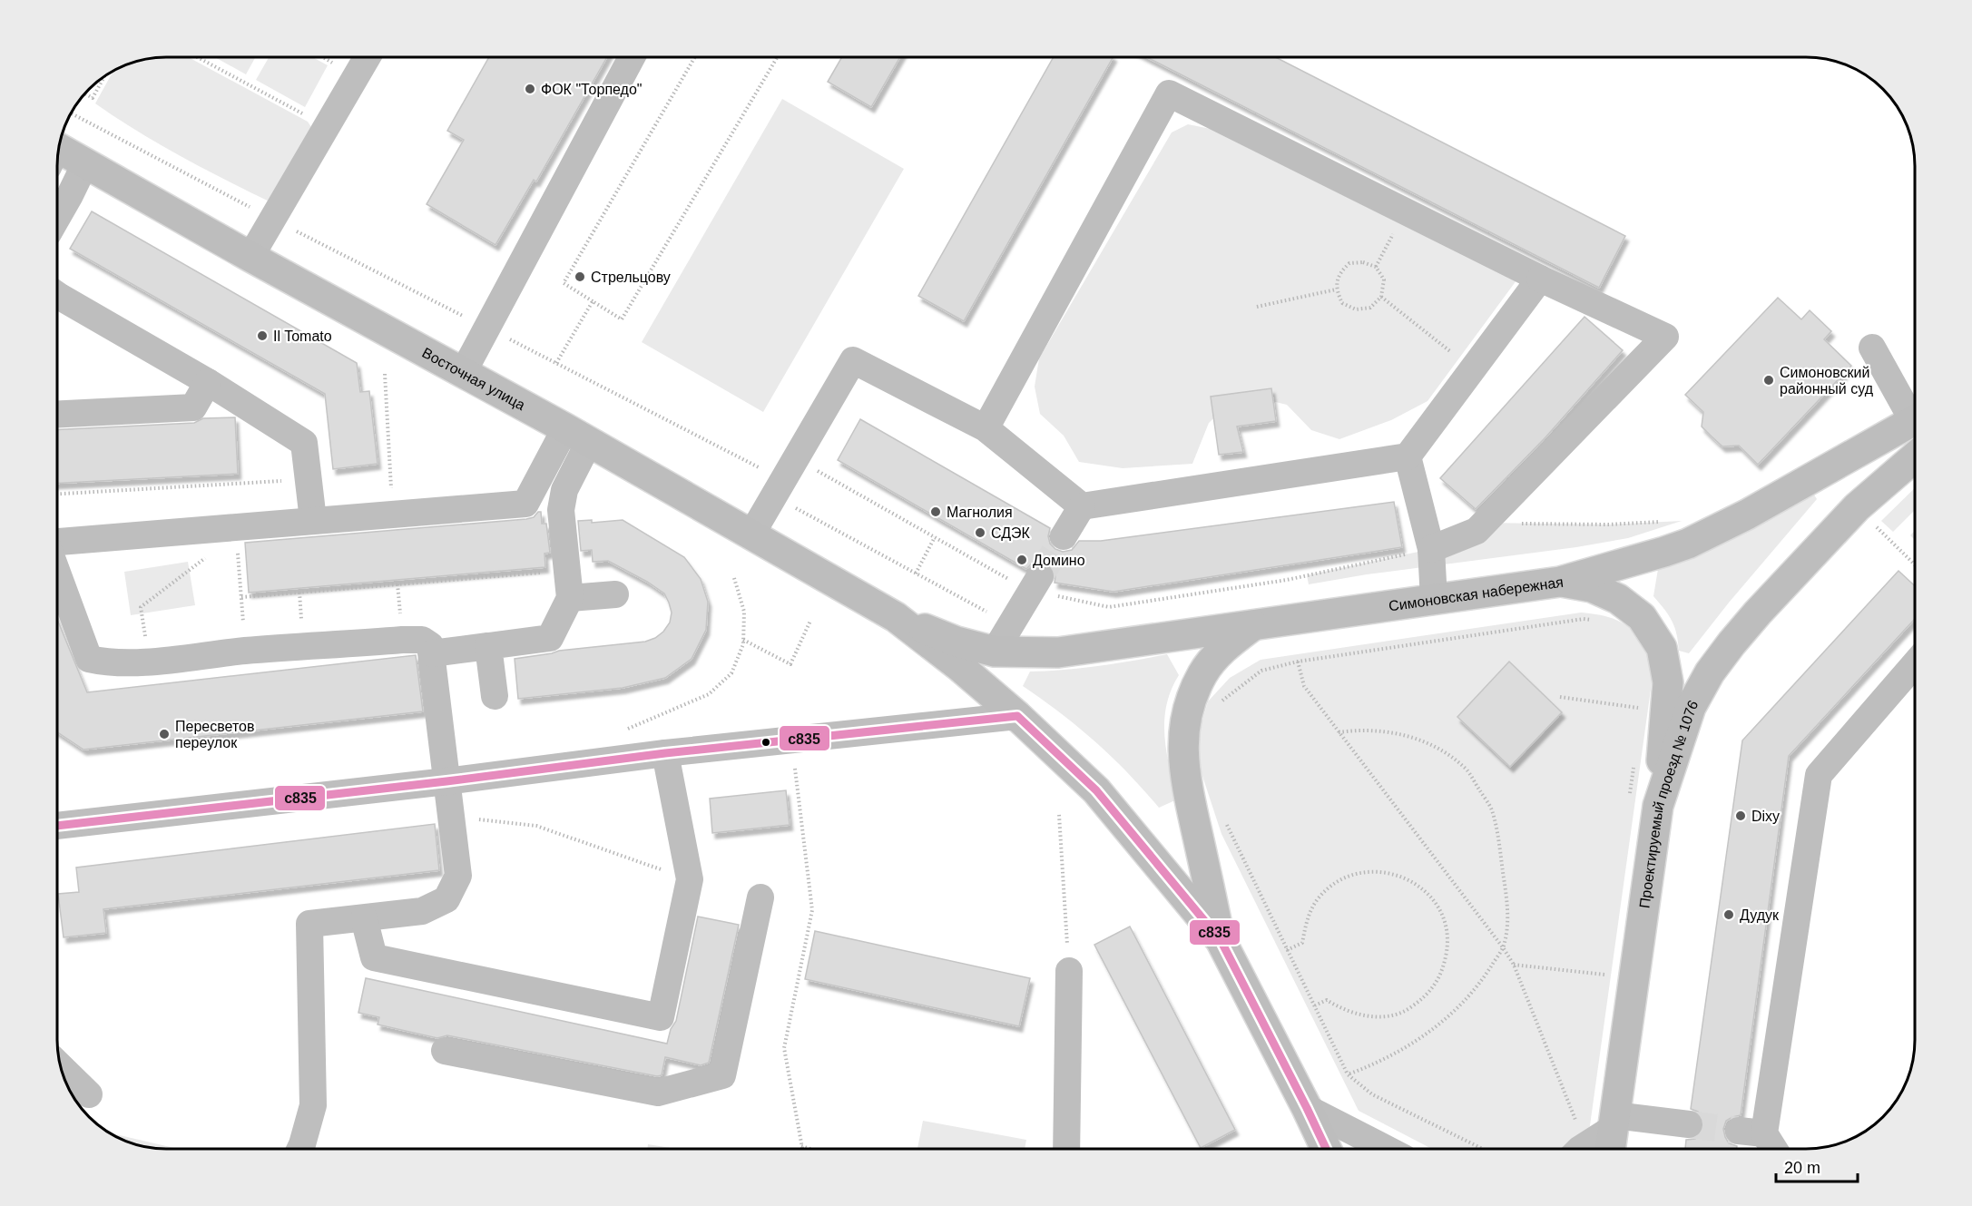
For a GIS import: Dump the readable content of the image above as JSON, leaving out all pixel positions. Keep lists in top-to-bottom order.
{
  "streets": {
    "main road": ["Восточная улица", "Симоновская набережная", "Проектируемый проезд № 1076"]
  },
  "crossings": [
    ["Восточная улица", "Симоновская набережная"]
  ],
  "places": [
    "ФОК \"Торпедо\"",
    "Стрельцову",
    "Il Tomato",
    "Симоновский районный суд",
    "Магнолия",
    "СДЭК",
    "Домино",
    "Пересветов переулок",
    "Dixy",
    "Дудук"
  ],
  "lines": ["transit line с835"],
  "scale_bar": "20 m"
}
